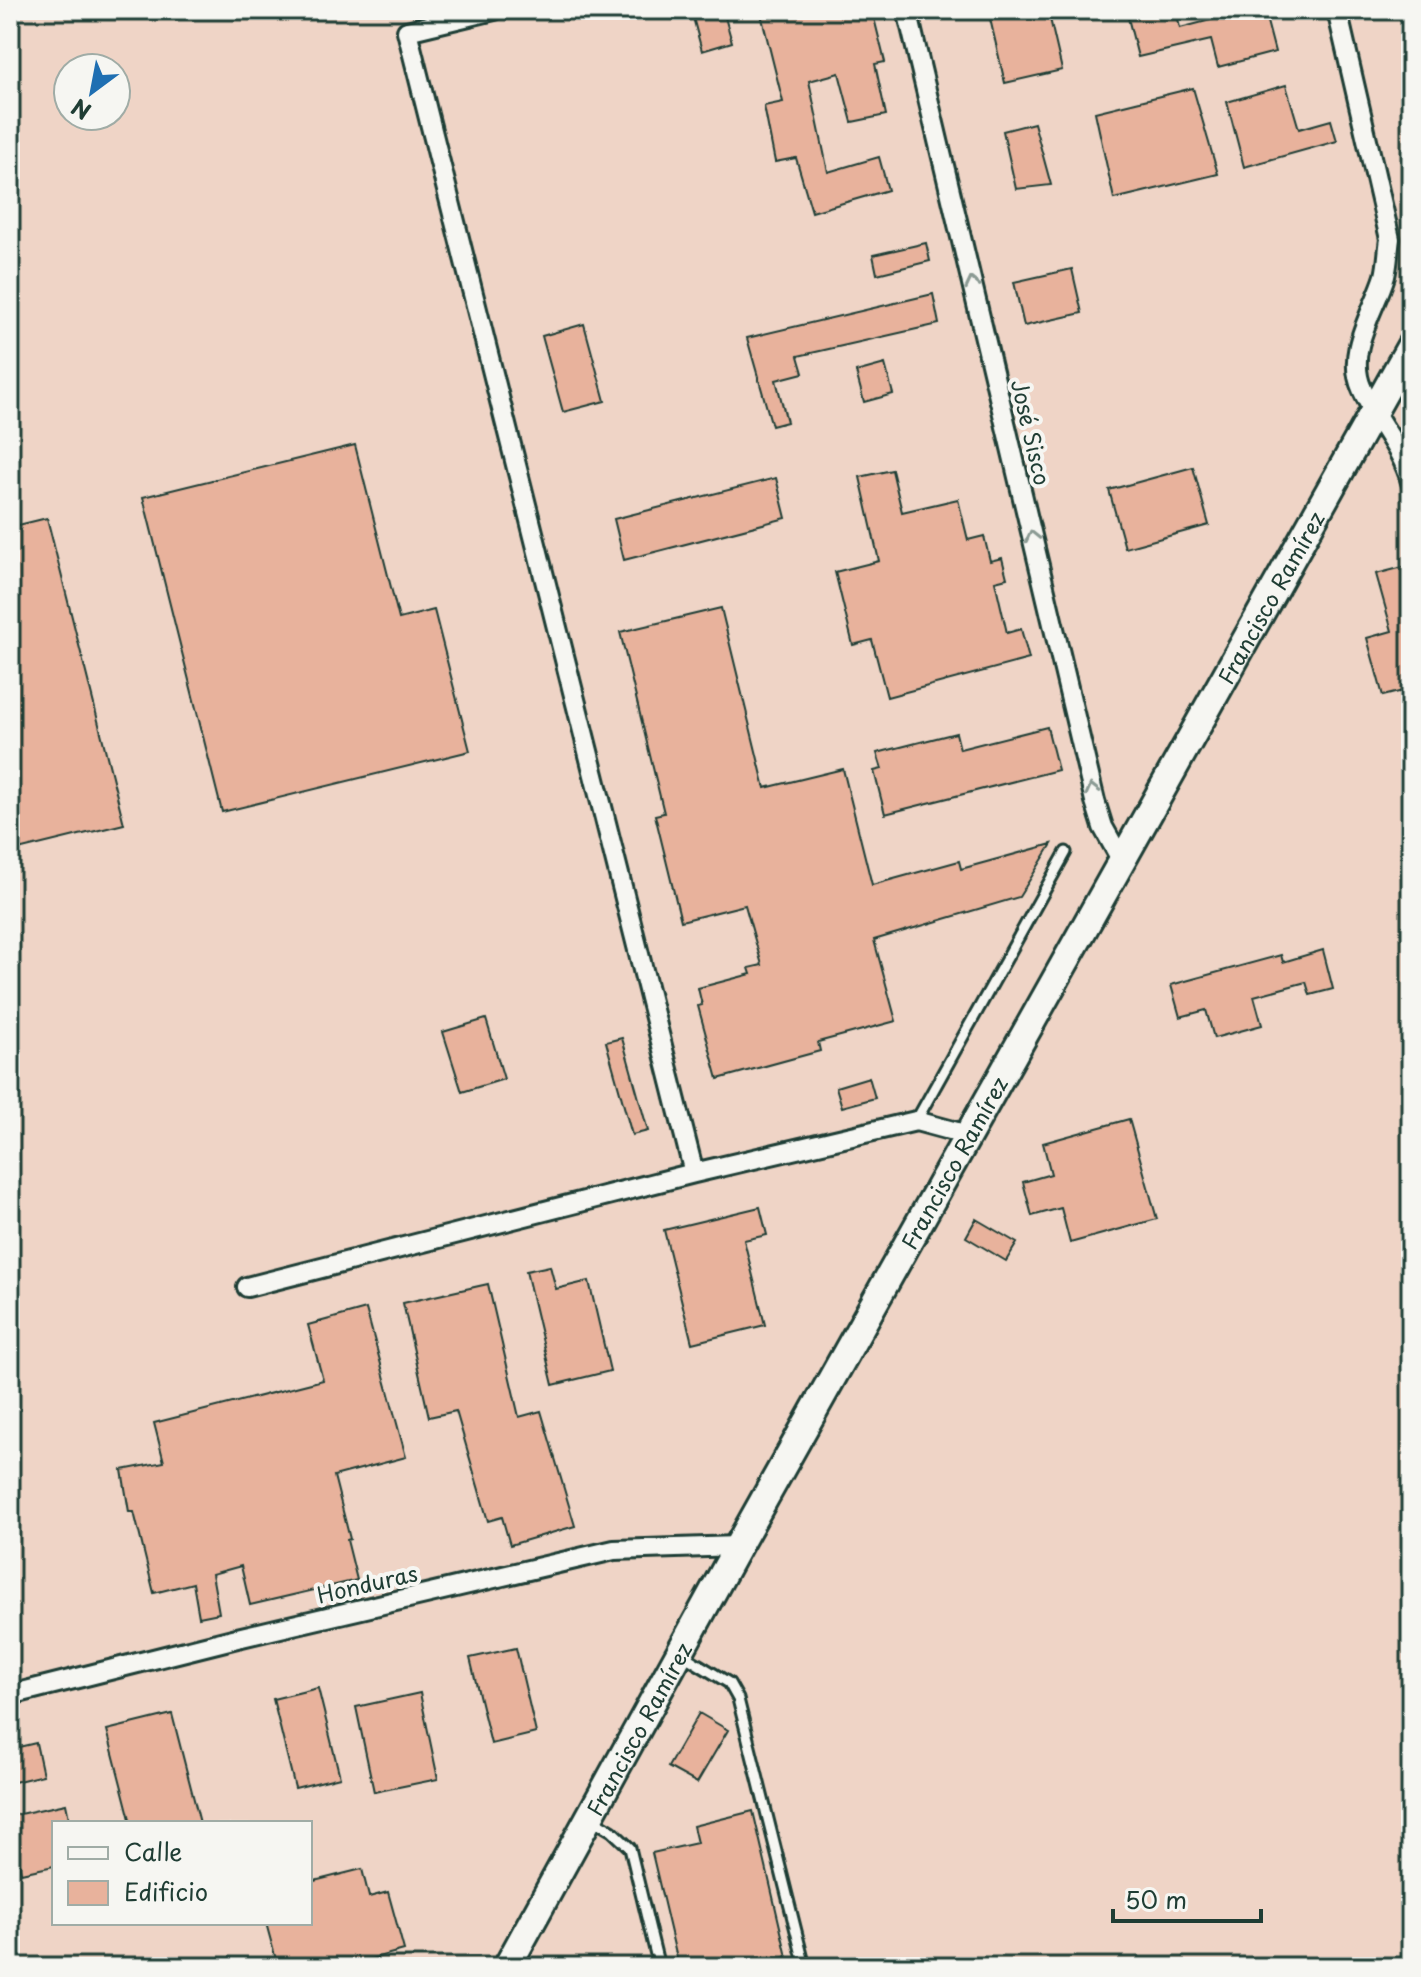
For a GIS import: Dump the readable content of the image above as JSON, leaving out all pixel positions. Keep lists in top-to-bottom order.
{
  "streets": {
    "street": ["José Sisco", "Francisco Ramírez", "Honduras"]
  },
  "crossings": [
    ["José Sisco", "Francisco Ramírez"],
    ["Francisco Ramírez", "Honduras"]
  ],
  "one_way": ["José Sisco"],
  "legend": ["Calle", "Edificio"],
  "scale_bar": "50 m",
  "north": "bottom left"
}
